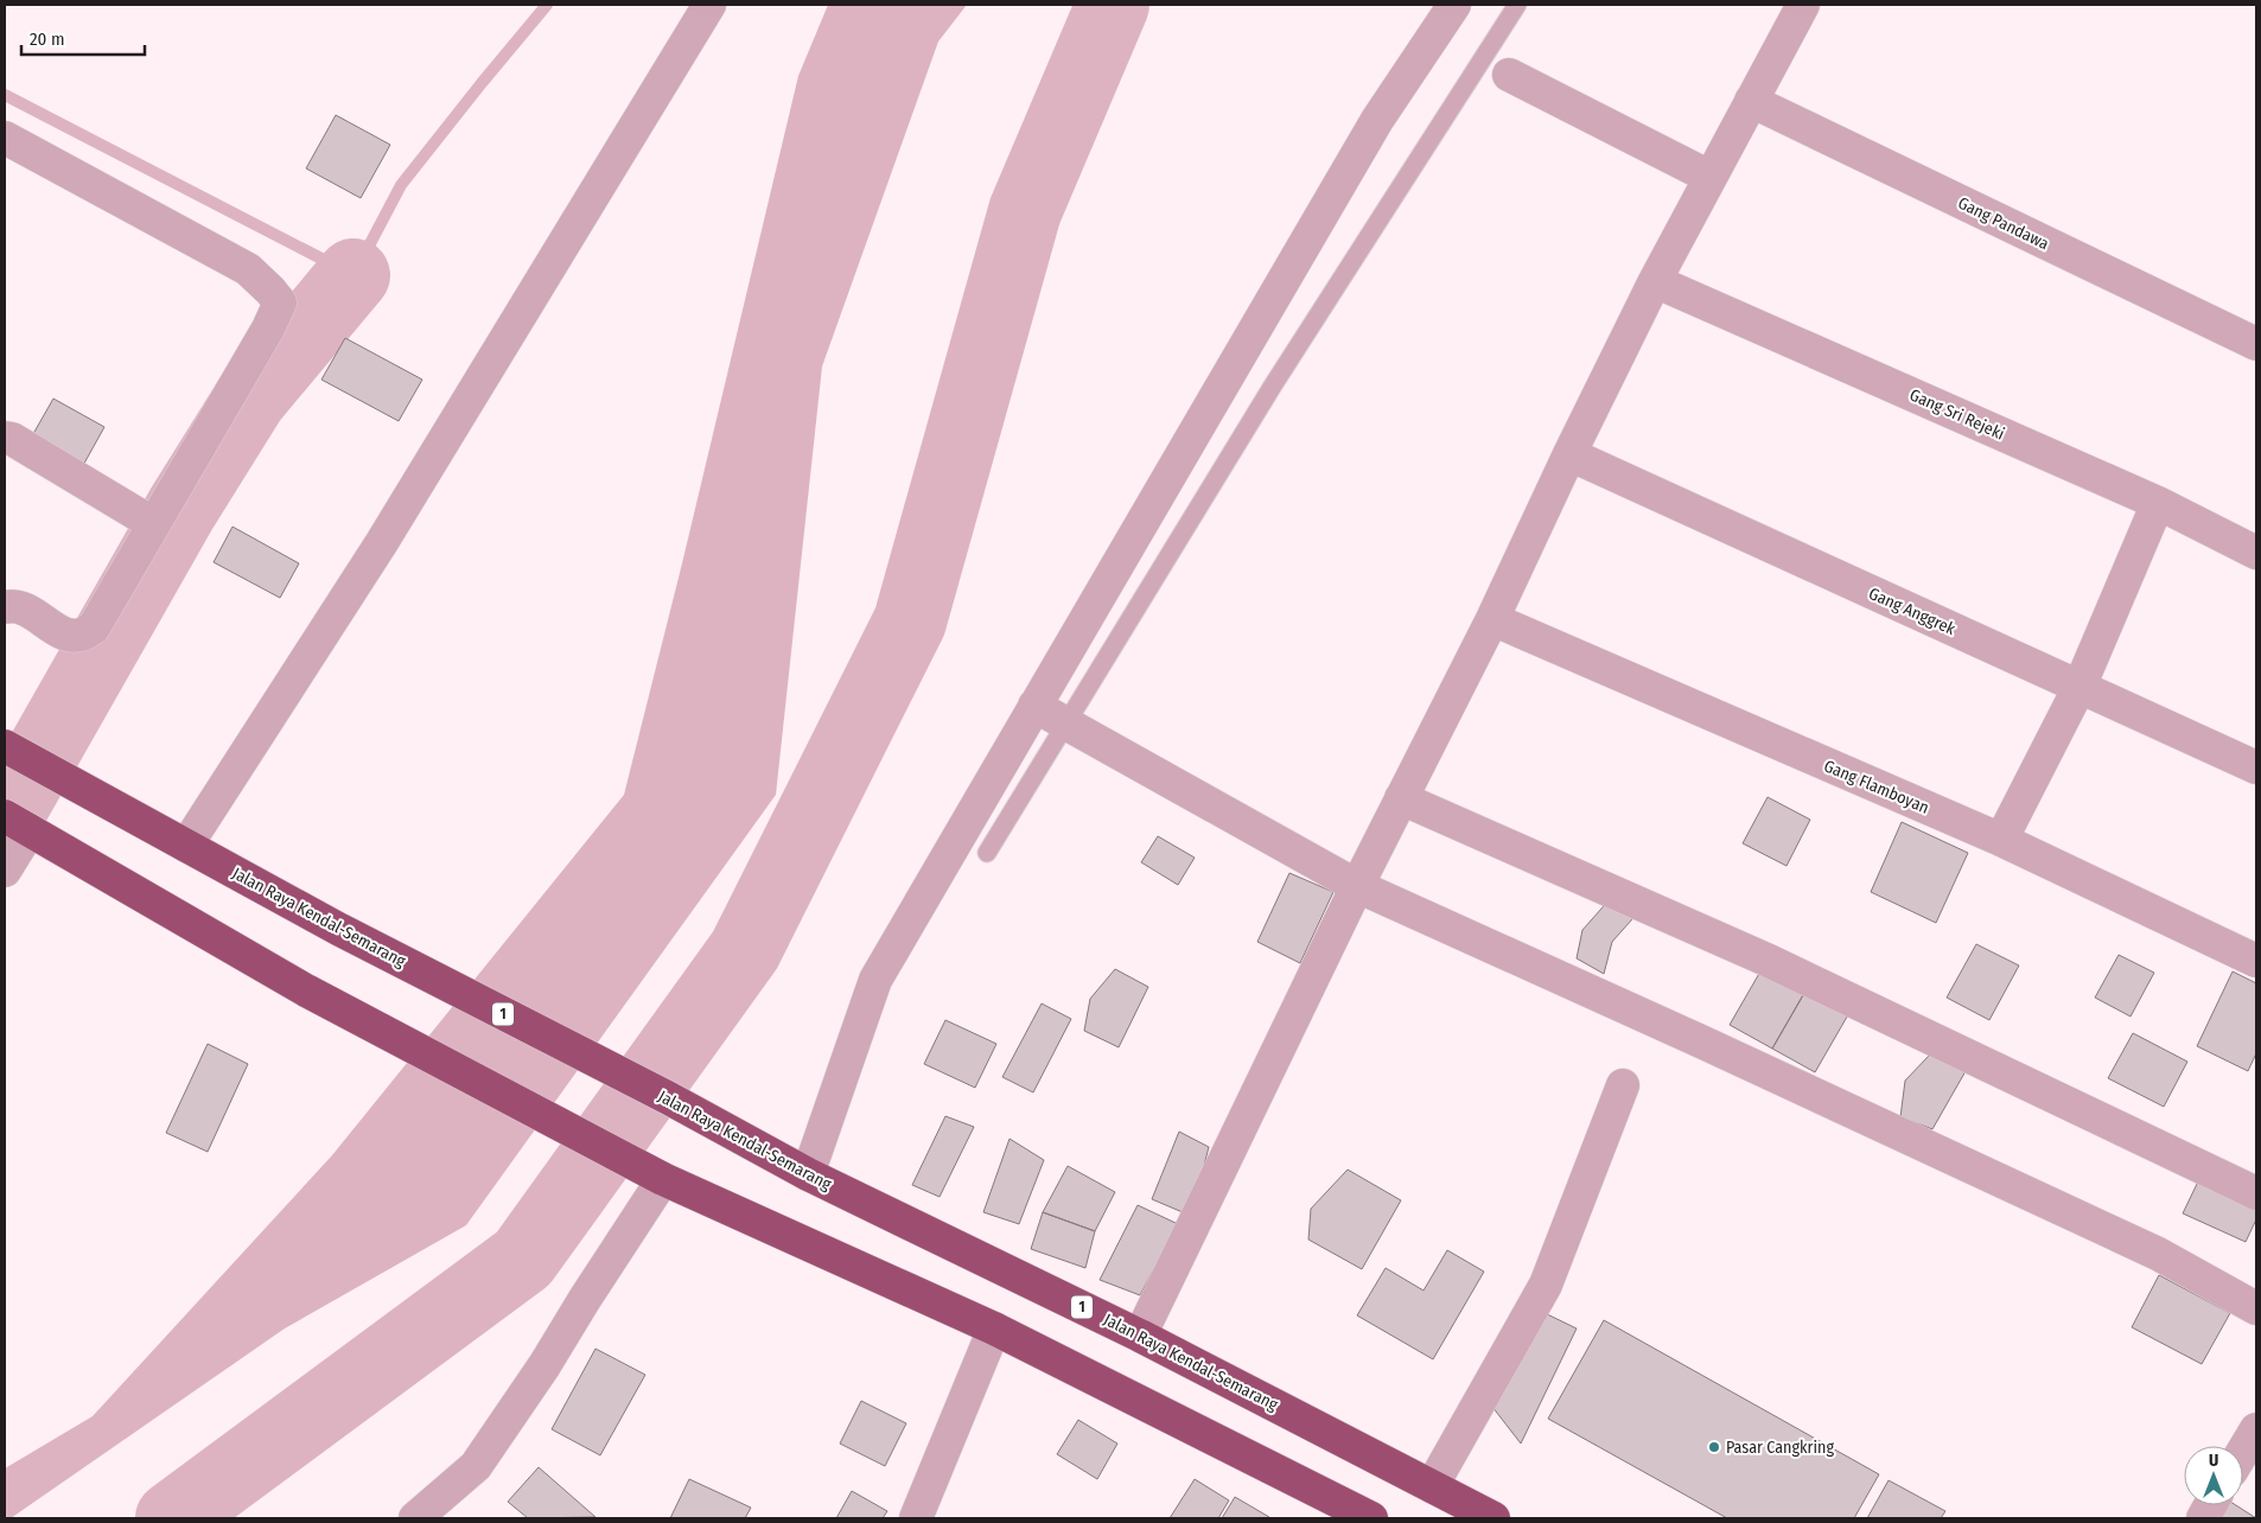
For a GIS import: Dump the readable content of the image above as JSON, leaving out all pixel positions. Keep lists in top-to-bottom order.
{
  "streets": {
    "highway": ["Jalan Raya Kendal-Semarang", "1"],
    "street": [
      "Gang Pandawa",
      "Gang Sri Rejeki",
      "Gang Anggrek",
      "Gang Flamboyan"
    ]
  },
  "places": ["Pasar Cangkring"],
  "scale_bar": "20 m",
  "north": "top"
}
